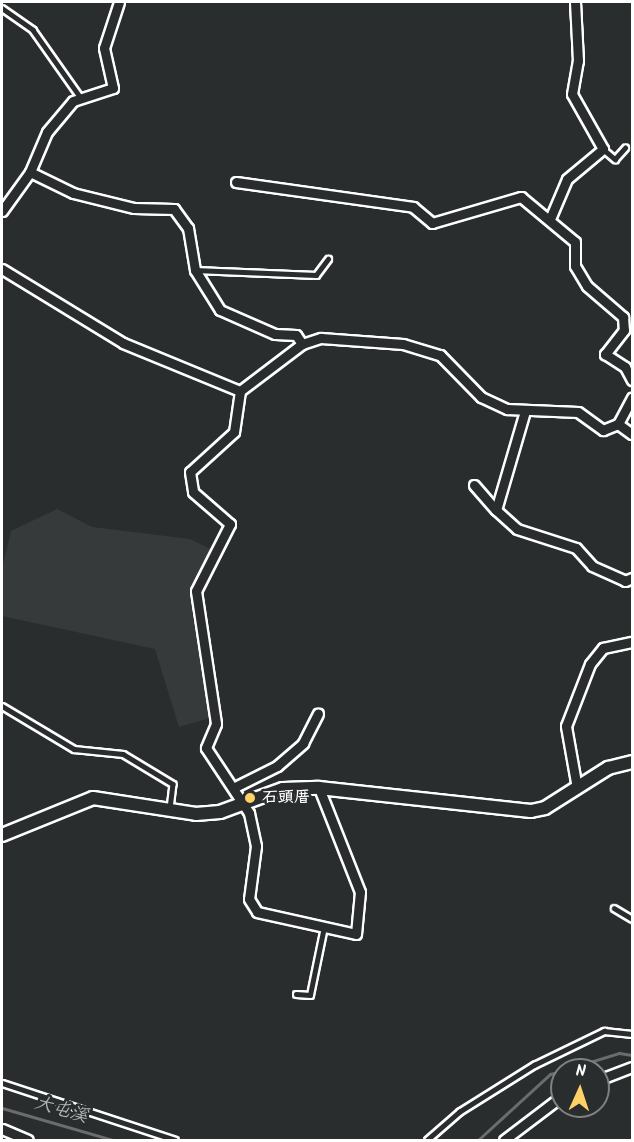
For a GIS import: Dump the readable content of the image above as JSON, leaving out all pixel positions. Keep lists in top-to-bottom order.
{
  "water": ["大屯溪"],
  "places": ["石頭厝"],
  "north": "top"
}
